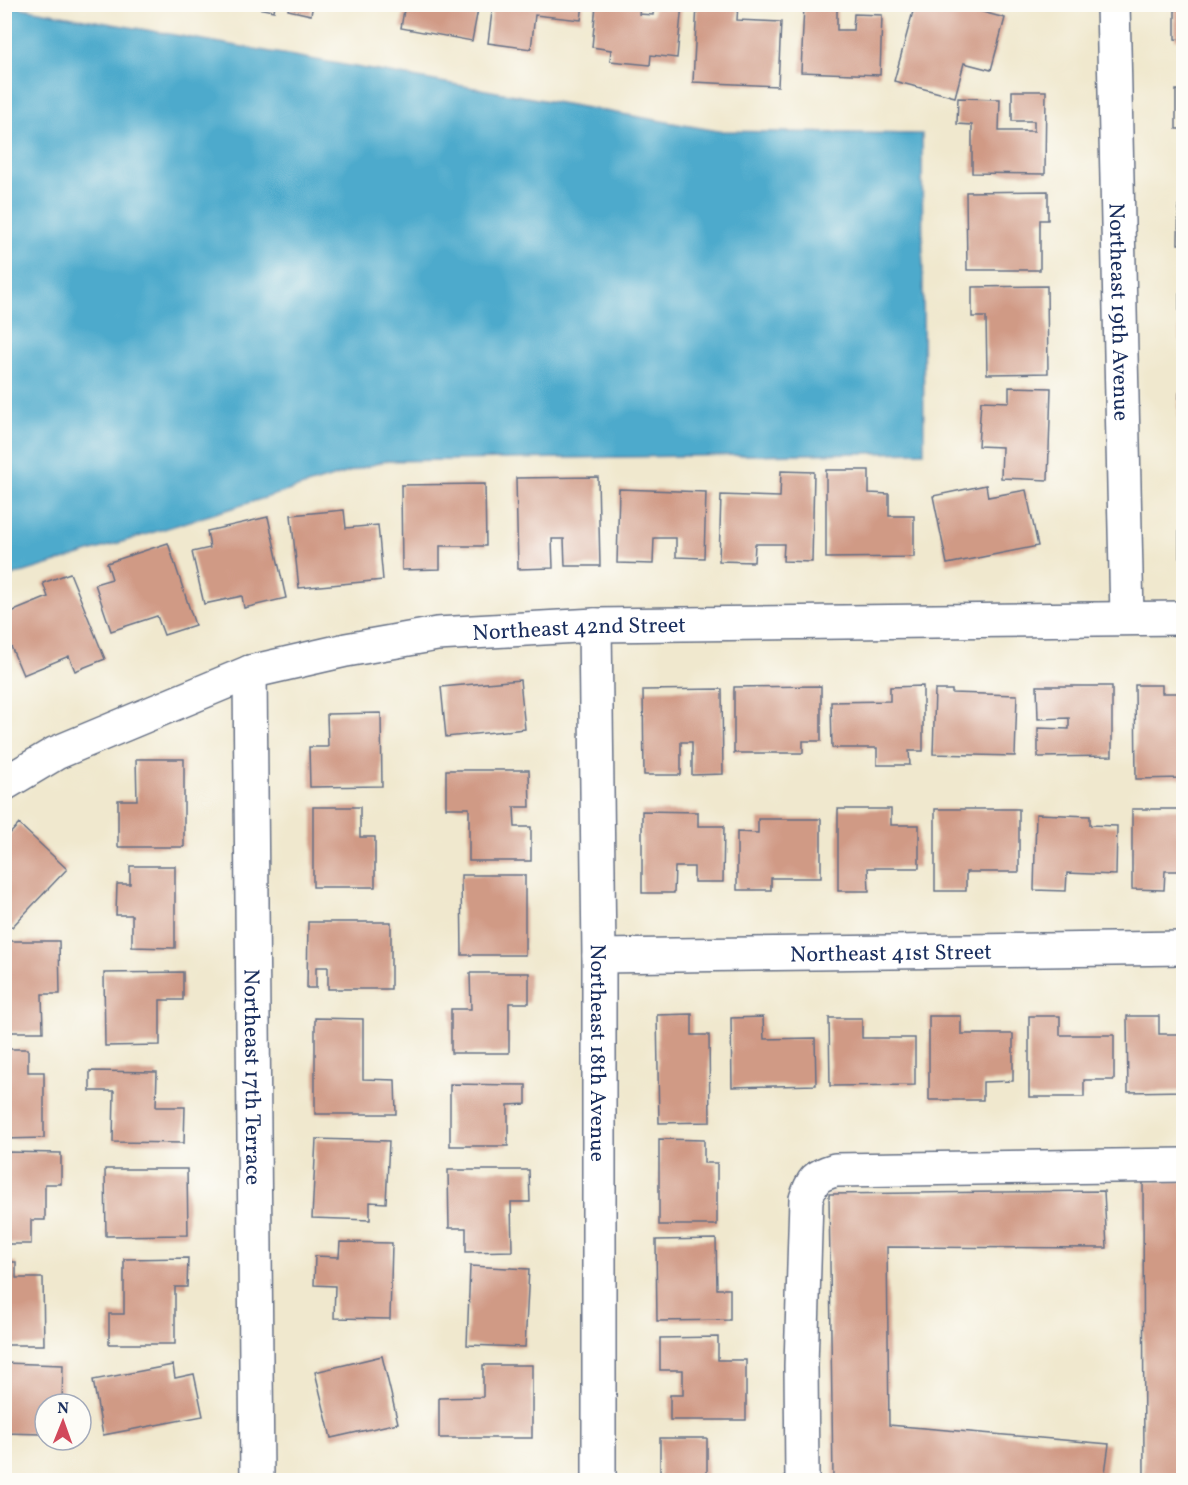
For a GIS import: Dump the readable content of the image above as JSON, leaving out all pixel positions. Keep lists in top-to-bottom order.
{
  "streets": {
    "street": [
      "Northeast 19th Avenue",
      "Northeast 42nd Street",
      "Northeast 41st Street",
      "Northeast 18th Avenue",
      "Northeast 17th Terrace"
    ]
  },
  "crossings": [
    ["Northeast 19th Avenue", "Northeast 42nd Street"],
    ["Northeast 42nd Street", "Northeast 18th Avenue"],
    ["Northeast 42nd Street", "Northeast 17th Terrace"],
    ["Northeast 41st Street", "Northeast 18th Avenue"]
  ],
  "north": "top"
}
